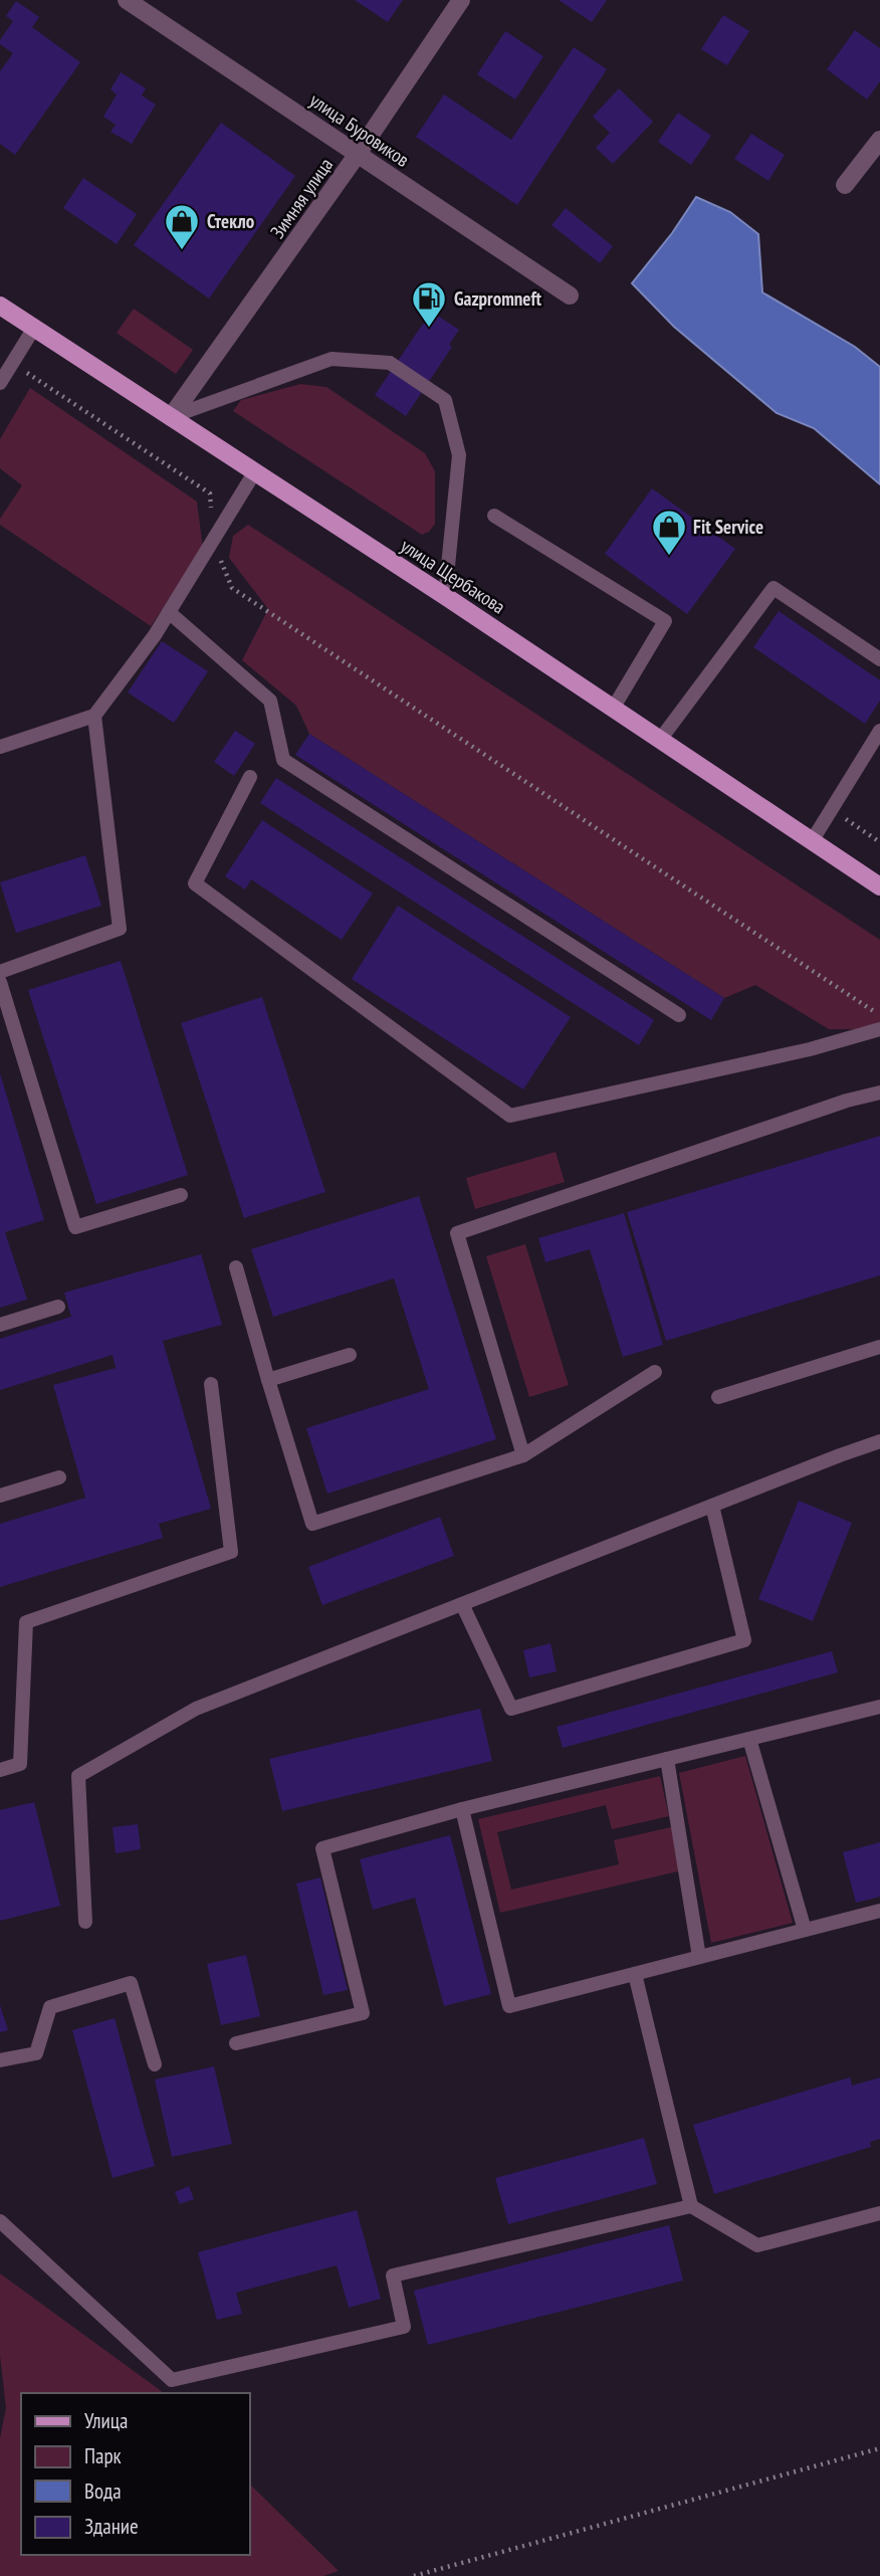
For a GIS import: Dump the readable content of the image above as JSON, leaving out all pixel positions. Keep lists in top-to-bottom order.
{
  "streets": {
    "main road": ["улица Щербакова"],
    "street": ["улица Буровиков", "Зимняя улица"]
  },
  "crossings": [
    ["улица Буровиков", "Зимняя улица"],
    ["Зимняя улица", "улица Щербакова"]
  ],
  "places": {
    "shop": ["Стекло", "Fit Service"],
    "fuel station": ["Gazpromneft"]
  },
  "legend": [
    "Улица",
    "Парк",
    "Вода",
    "Здание"
  ]
}
